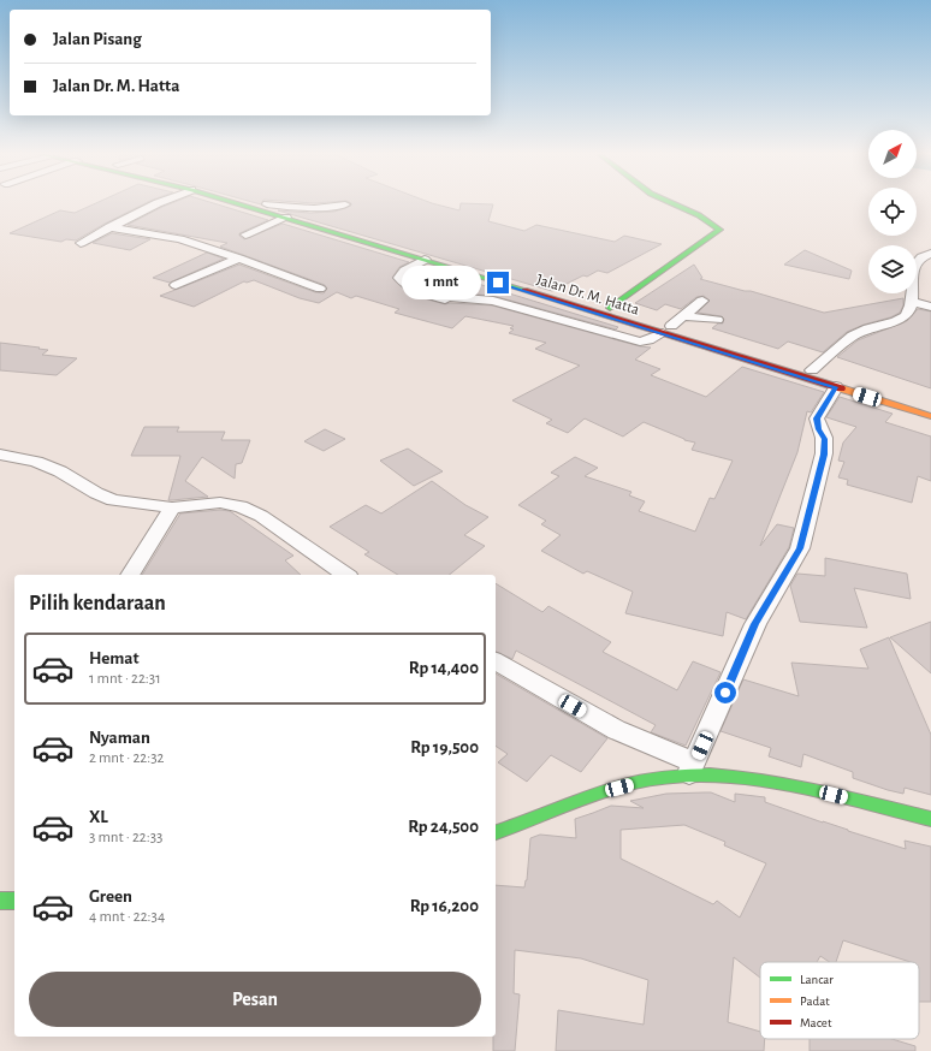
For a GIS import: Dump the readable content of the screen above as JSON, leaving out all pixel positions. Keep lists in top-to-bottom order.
{
  "streets": {
    "main road": ["Jalan Dr. M. Hatta"]
  },
  "legend": ["Lancar", "Padat", "Macet"],
  "north": "top right",
  "page": {
    "banner": ["Jalan Pisang", "Jalan Dr. M. Hatta"],
    "bubble": "1 mnt",
    "heading": "Pilih kendaraan",
    "list": [
      {
        "name": "Hemat",
        "note": "1 mnt · 22:31",
        "value": "Rp 14,400"
      },
      {
        "name": "Nyaman",
        "note": "2 mnt · 22:32",
        "value": "Rp 19,500"
      },
      {
        "name": "XL",
        "note": "3 mnt · 22:33",
        "value": "Rp 24,500"
      },
      {
        "name": "Green",
        "note": "4 mnt · 22:34",
        "value": "Rp 16,200"
      }
    ],
    "buttons": "Pesan"
  }
}
